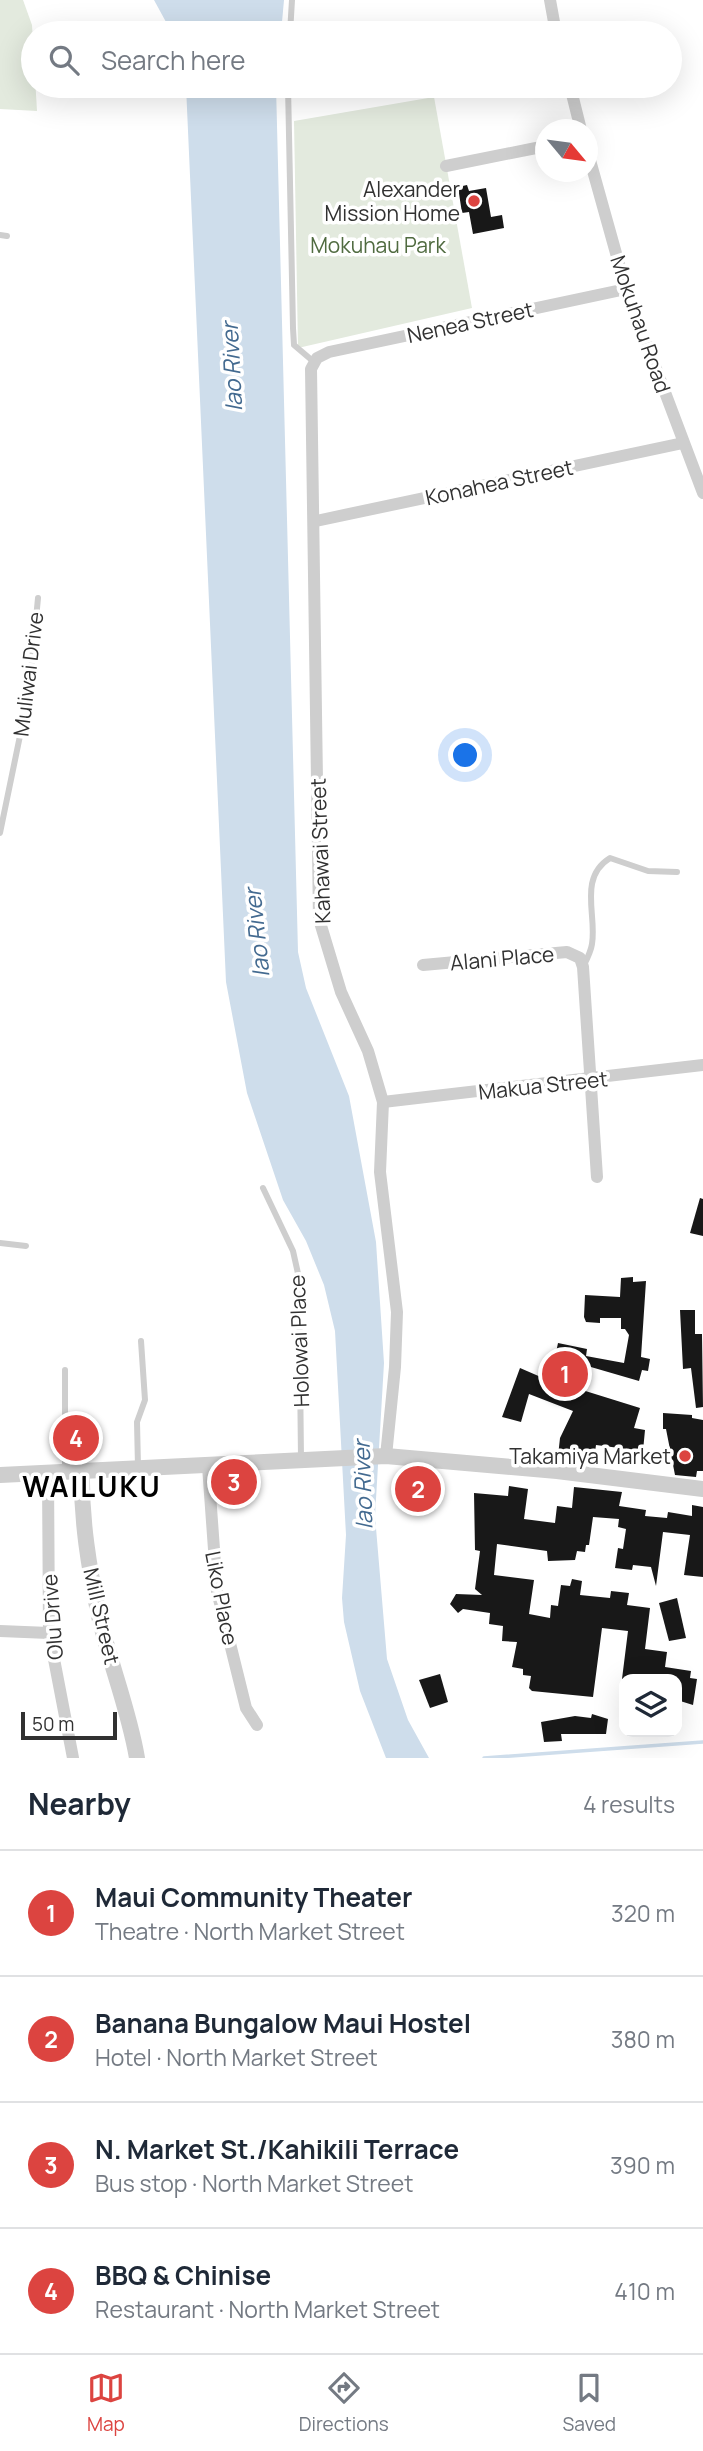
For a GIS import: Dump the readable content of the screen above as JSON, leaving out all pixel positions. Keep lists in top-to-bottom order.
{
  "streets": {
    "street": [
      "Nenea Street",
      "Mokuhau Road",
      "Konahea Street",
      "Kahawai Street",
      "Alani Place",
      "Makua Street",
      "Liko Place",
      "Mill Street",
      "Olu Drive"
    ],
    "lane": ["Muliwai Drive", "Holowai Place"]
  },
  "crossings": [
    ["Nenea Street", "Mokuhau Road"],
    ["Nenea Street", "Kahawai Street"],
    ["Mokuhau Road", "Konahea Street"],
    ["Konahea Street", "Kahawai Street"],
    ["Kahawai Street", "Makua Street"]
  ],
  "districts": ["WAILUKU"],
  "water": ["Iao River"],
  "parks": ["Mokuhau Park"],
  "places": ["Alexander Mission Home", "Takamiya Market"],
  "scale_bar": "50 m",
  "north": "bottom right",
  "page": {
    "search": "Search here",
    "pins": [
      "1",
      "4",
      "3",
      "2"
    ],
    "scale": "50 m",
    "heading": ["Nearby", "4 results"],
    "list": [
      {
        "mark": "1",
        "name": "Maui Community Theater",
        "note": "Theatre · North Market Street",
        "value": "320 m"
      },
      {
        "mark": "2",
        "name": "Banana Bungalow Maui Hostel",
        "note": "Hotel · North Market Street",
        "value": "380 m"
      },
      {
        "mark": "3",
        "name": "N. Market St./Kahikili Terrace",
        "note": "Bus stop · North Market Street",
        "value": "390 m"
      },
      {
        "mark": "4",
        "name": "BBQ & Chinise",
        "note": "Restaurant · North Market Street",
        "value": "410 m"
      }
    ],
    "nav": ["Map", "Directions", "Saved"]
  }
}
